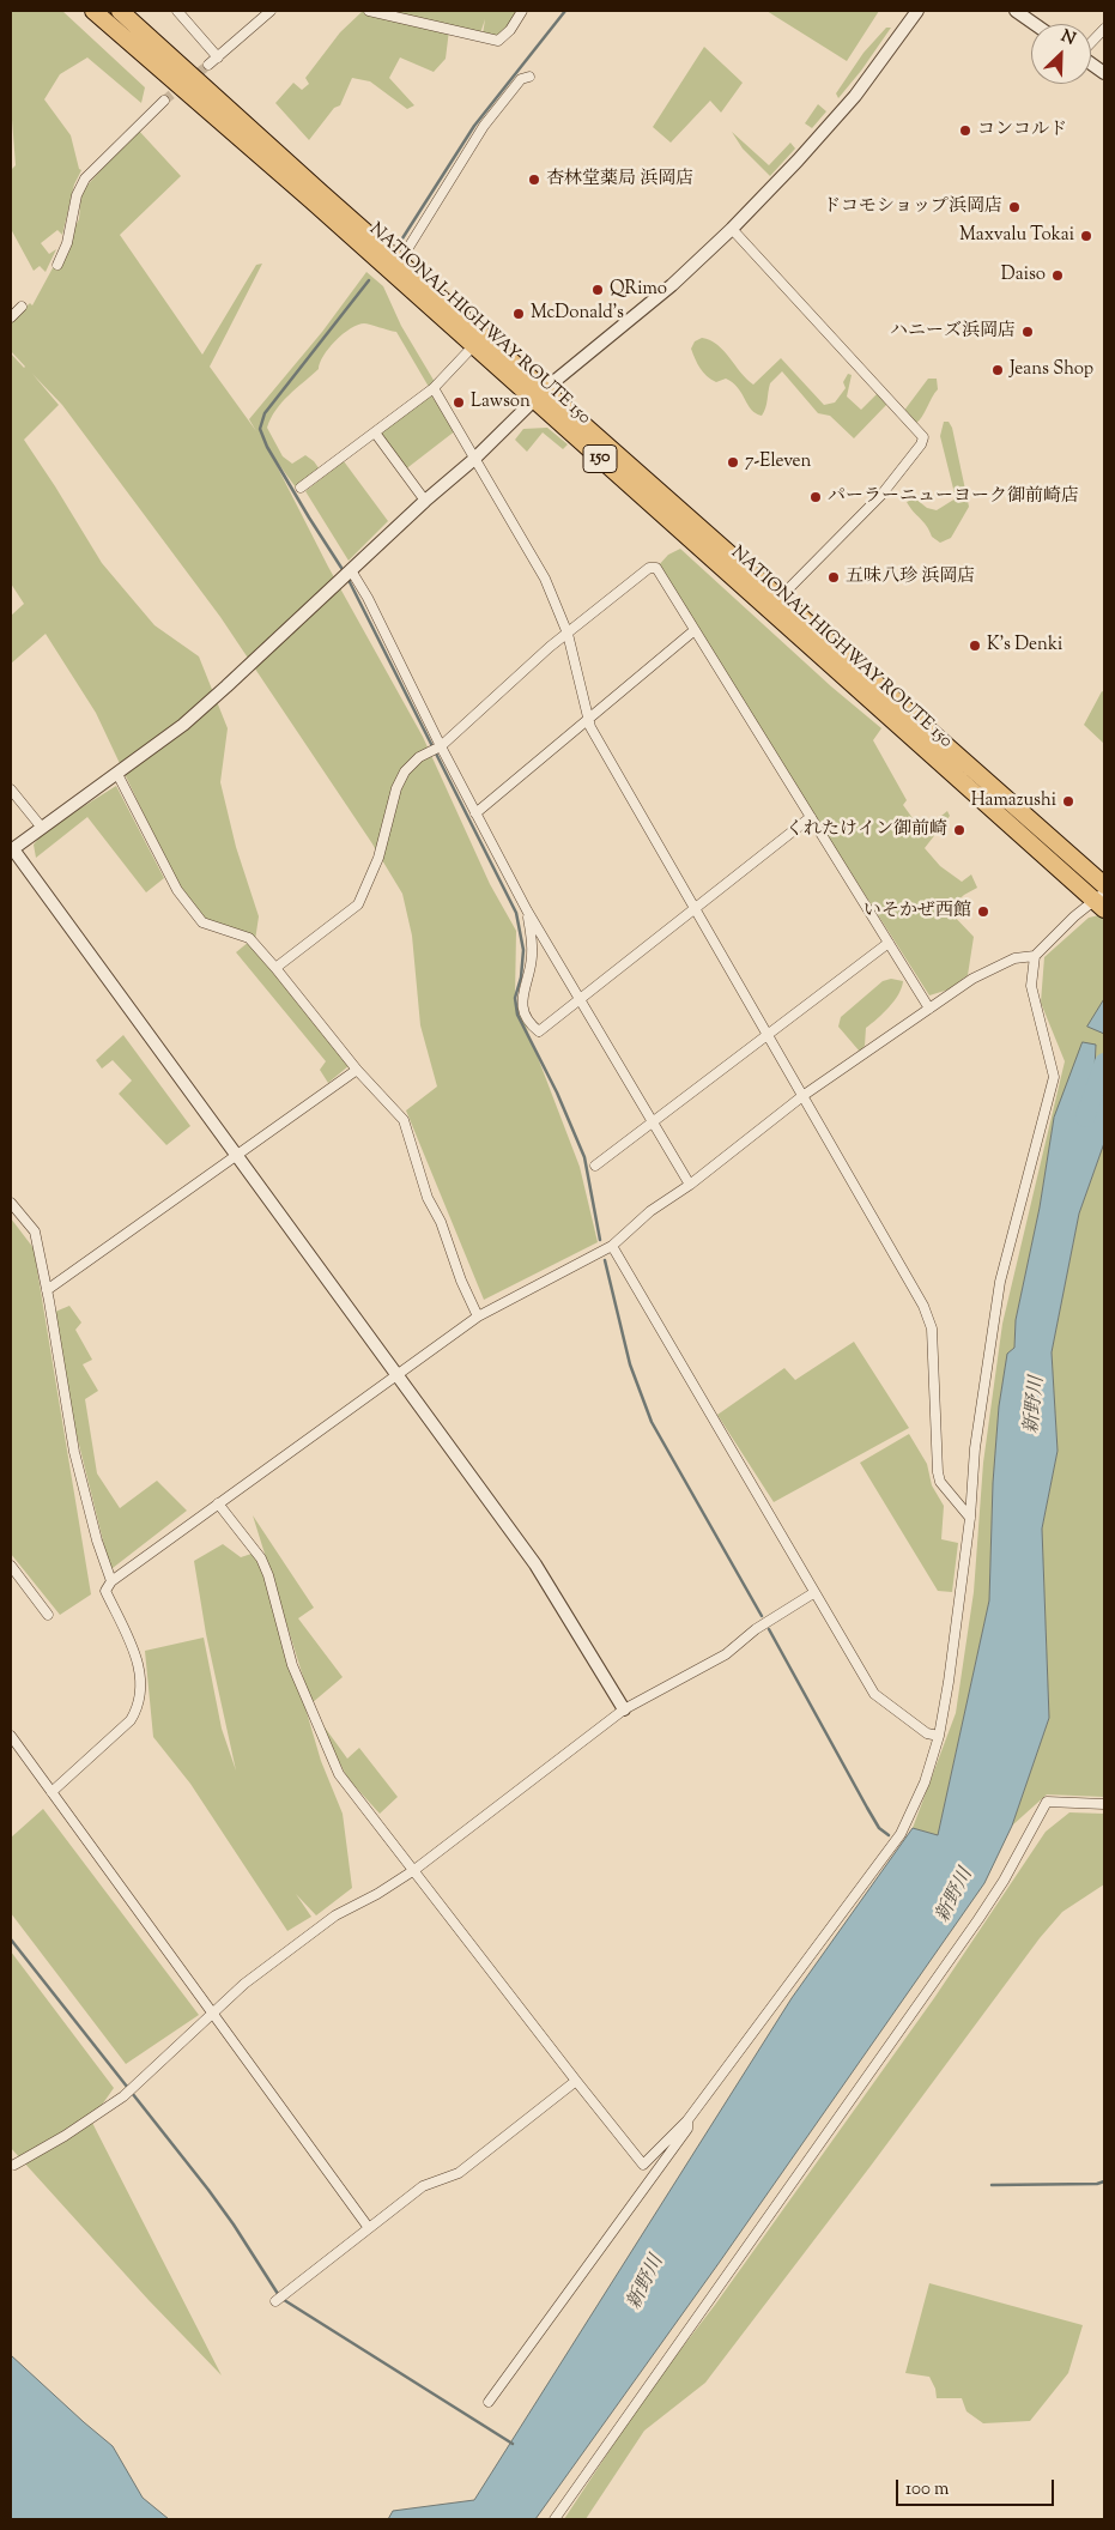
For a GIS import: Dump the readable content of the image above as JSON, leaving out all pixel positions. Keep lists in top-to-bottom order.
{
  "streets": {
    "highway": ["NATIONAL HIGHWAY ROUTE 150", "150"]
  },
  "water": ["新野川"],
  "places": [
    "コンコルド",
    "杏林堂薬局 浜岡店",
    "ドコモショップ浜岡店",
    "Maxvalu Tokai",
    "Daiso",
    "QRimo",
    "McDonald's",
    "ハニーズ浜岡店",
    "Jeans Shop",
    "Lawson",
    "7-Eleven",
    "パーラーニューヨーク御前崎店",
    "五味八珍 浜岡店",
    "K's Denki",
    "Hamazushi",
    "くれたけイン御前崎",
    "いそかぜ西館"
  ],
  "scale_bar": "100 m",
  "north": "top right"
}
